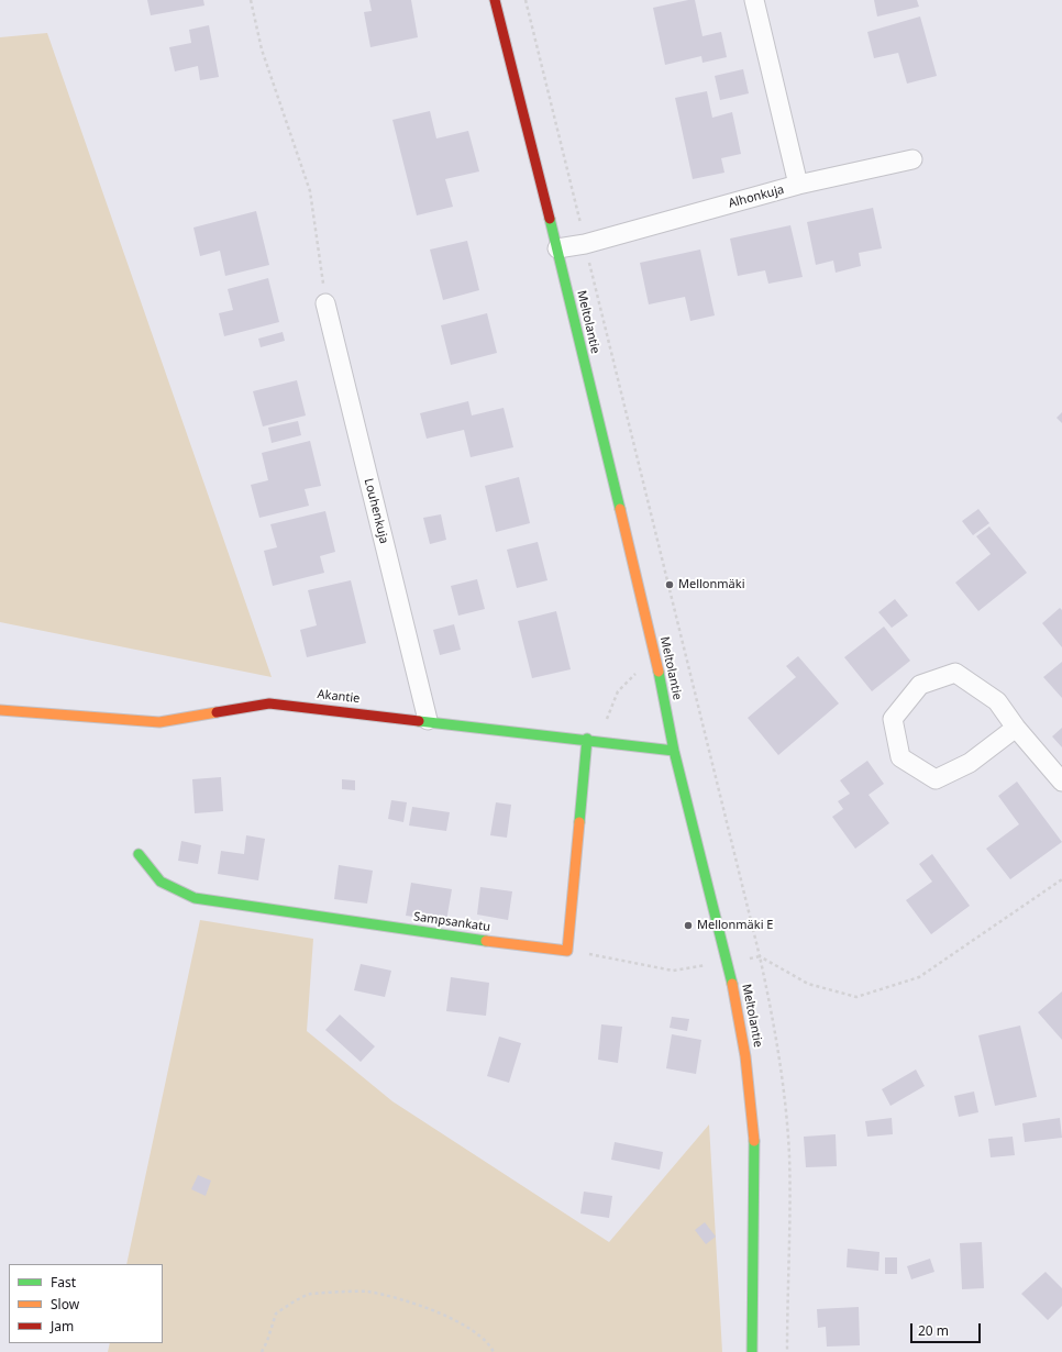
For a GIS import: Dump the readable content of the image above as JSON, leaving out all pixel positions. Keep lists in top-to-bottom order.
{
  "streets": {
    "street": [
      "Alhonkuja",
      "Meltolantie",
      "Louhenkuja",
      "Akantie",
      "Sampsankatu"
    ]
  },
  "crossings": [
    ["Alhonkuja", "Meltolantie"],
    ["Meltolantie", "Akantie"],
    ["Louhenkuja", "Akantie"]
  ],
  "places": ["Mellonmäki", "Mellonmäki E"],
  "legend": ["Fast", "Slow", "Jam"],
  "scale_bar": "20 m"
}
